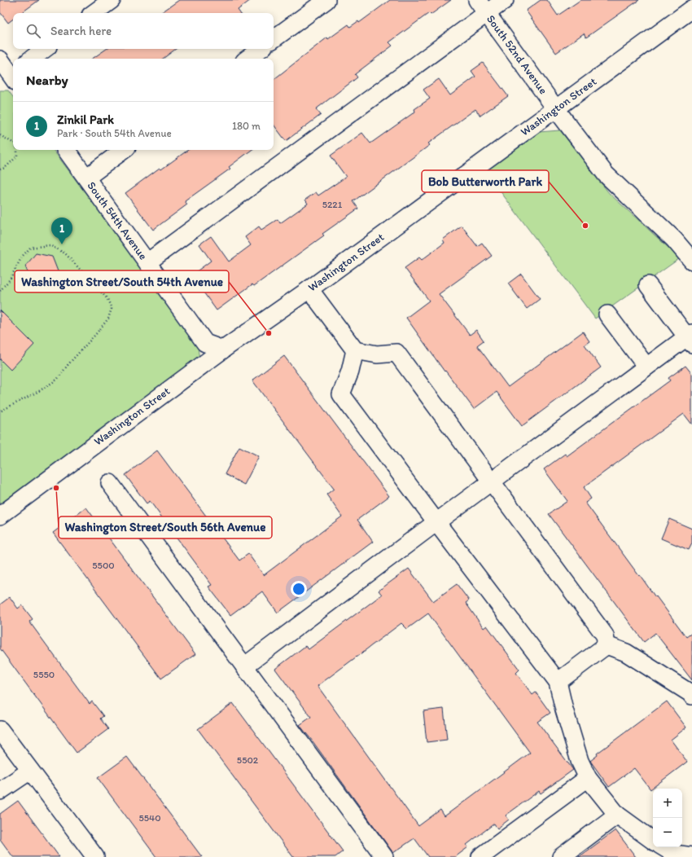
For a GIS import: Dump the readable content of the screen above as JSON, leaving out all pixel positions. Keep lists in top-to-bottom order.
{
  "streets": {
    "street": ["South 52nd Avenue", "Washington Street", "South 54th Avenue"]
  },
  "crossings": [
    ["South 52nd Avenue", "Washington Street"],
    ["Washington Street", "South 54th Avenue"]
  ],
  "places": ["Bob Butterworth Park", "Washington Street/South 54th Avenue", "Washington Street/South 56th Avenue"],
  "house_numbers": [
    "5221",
    "5500",
    "5550",
    "5502",
    "5540"
  ],
  "page": {
    "search": "Search here",
    "heading": "Nearby",
    "list": [
      {
        "mark": "1",
        "name": "Zinkil Park",
        "note": "Park · South 54th Avenue",
        "value": "180 m"
      }
    ],
    "pins": "1",
    "map_buttons": ["+", "−"]
  }
}
